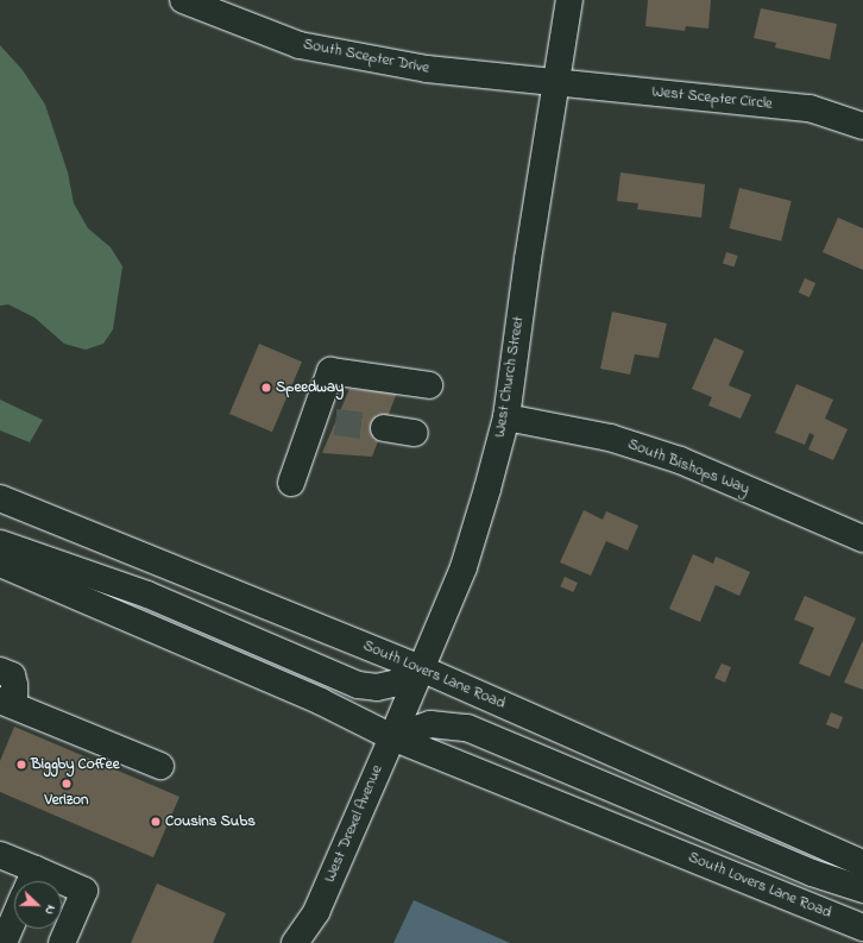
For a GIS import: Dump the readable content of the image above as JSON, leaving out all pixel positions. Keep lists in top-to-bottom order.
{
  "streets": {
    "main road": [
      "South Scepter Drive",
      "West Scepter Circle",
      "West Church Street",
      "South Bishops Way",
      "South Lovers Lane Road",
      "West Drexel Avenue"
    ]
  },
  "crossings": [
    ["South Scepter Drive", "West Scepter Circle"],
    ["South Scepter Drive", "West Church Street"],
    ["West Scepter Circle", "West Church Street"],
    ["West Church Street", "South Bishops Way"],
    ["West Church Street", "South Lovers Lane Road"],
    ["West Church Street", "West Drexel Avenue"],
    ["South Lovers Lane Road", "West Drexel Avenue"]
  ],
  "places": [
    "Speedway",
    "Biggby Coffee",
    "Verizon",
    "Cousins Subs"
  ],
  "north": "right"
}
